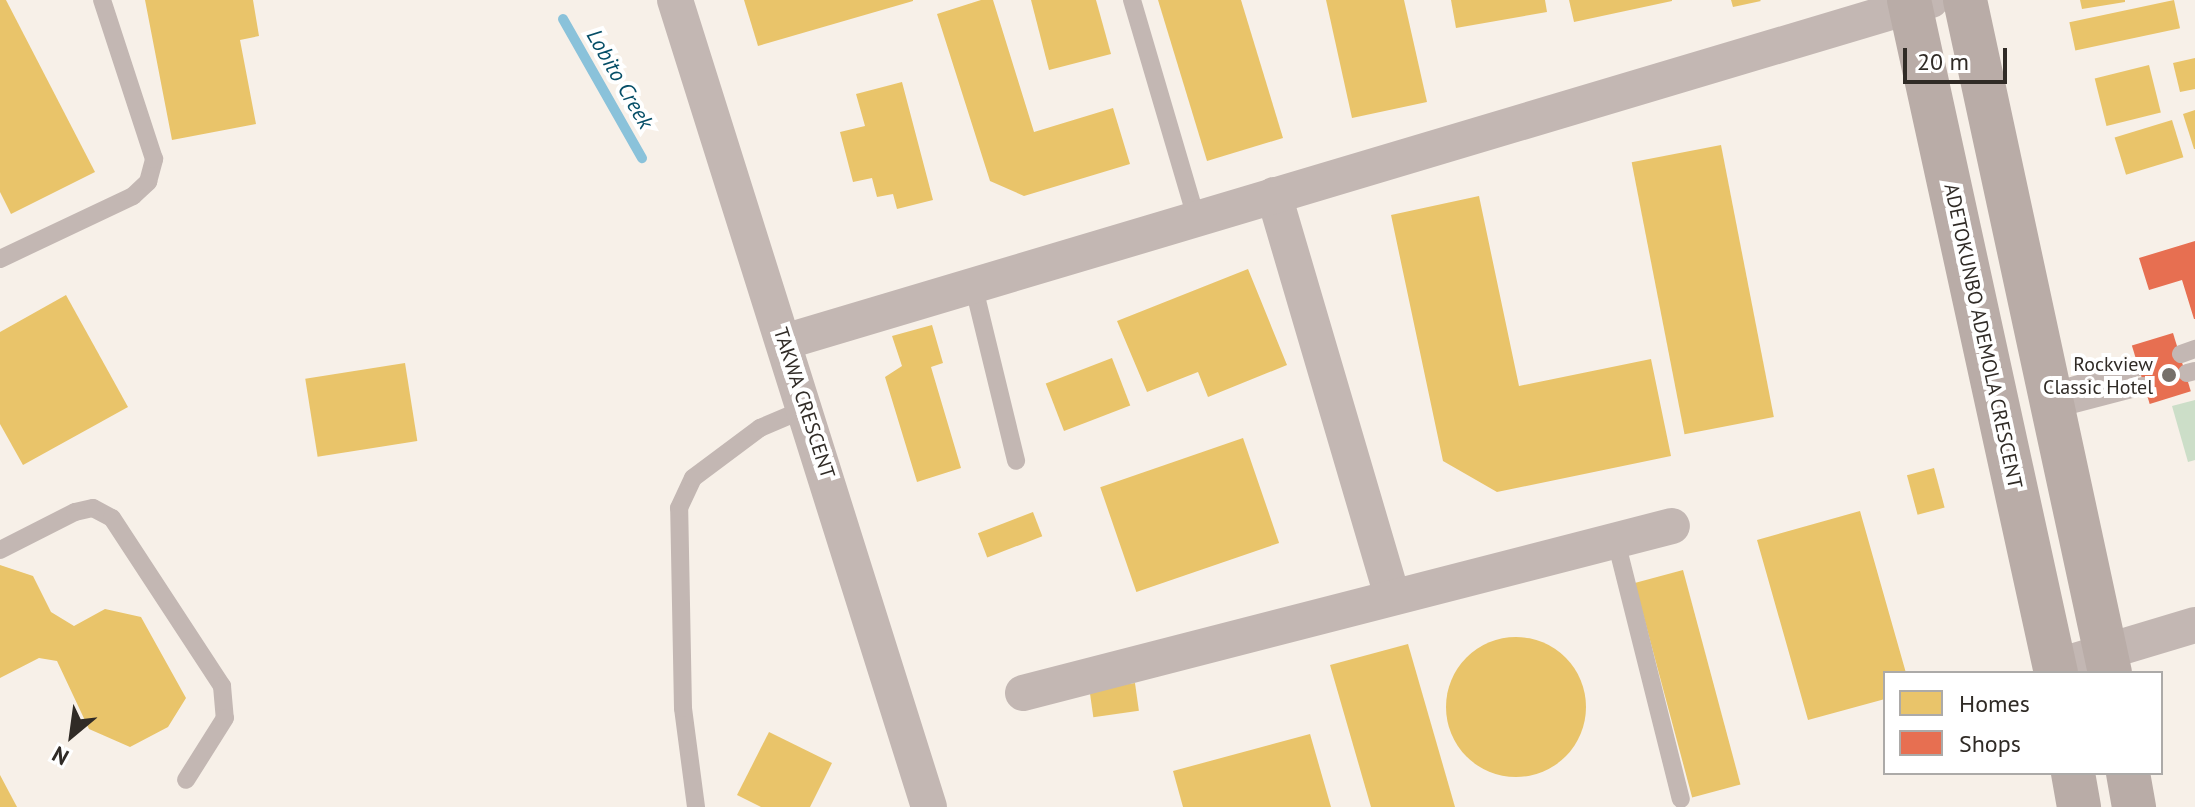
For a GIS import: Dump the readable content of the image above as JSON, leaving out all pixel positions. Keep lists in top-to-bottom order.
{
  "streets": {
    "main road": ["ADETOKUNBO ADEMOLA CRESCENT"],
    "street": ["TAKWA CRESCENT"]
  },
  "water": ["Lobito Creek"],
  "places": ["Rockview Classic Hotel"],
  "legend": ["Homes", "Shops"],
  "scale_bar": "20 m",
  "north": "bottom left"
}
